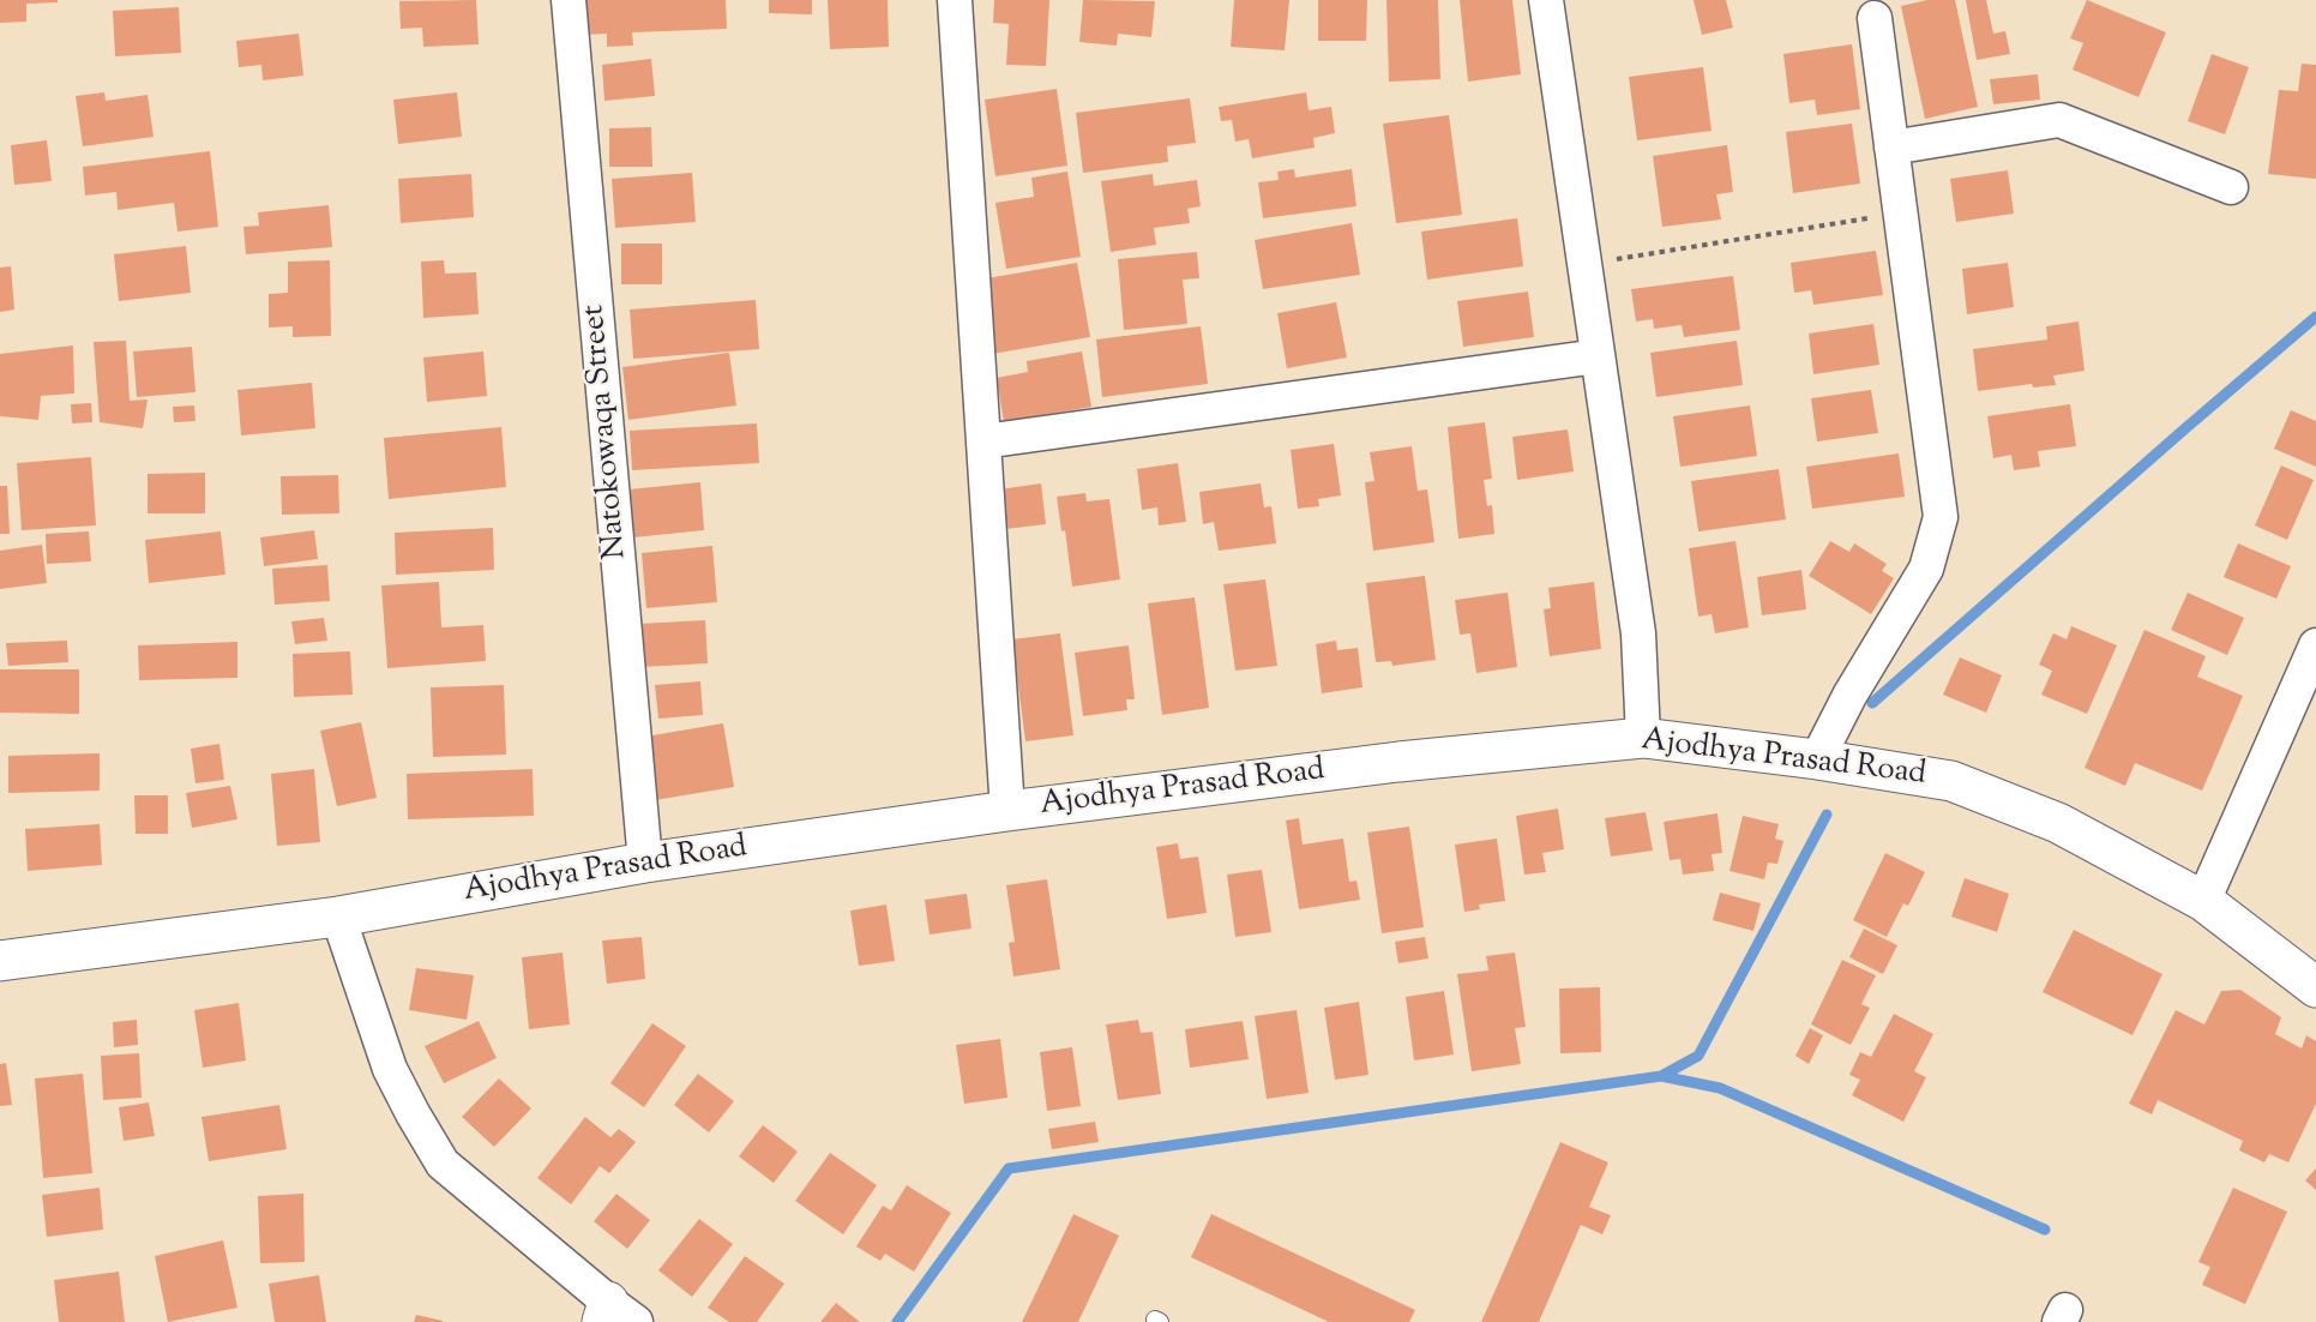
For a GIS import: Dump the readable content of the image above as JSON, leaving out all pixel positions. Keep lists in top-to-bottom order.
{
  "streets": {
    "street": ["Natokowaqa Street", "Ajodhya Prasad Road"]
  },
  "crossings": [
    ["Natokowaqa Street", "Ajodhya Prasad Road"]
  ]
}
